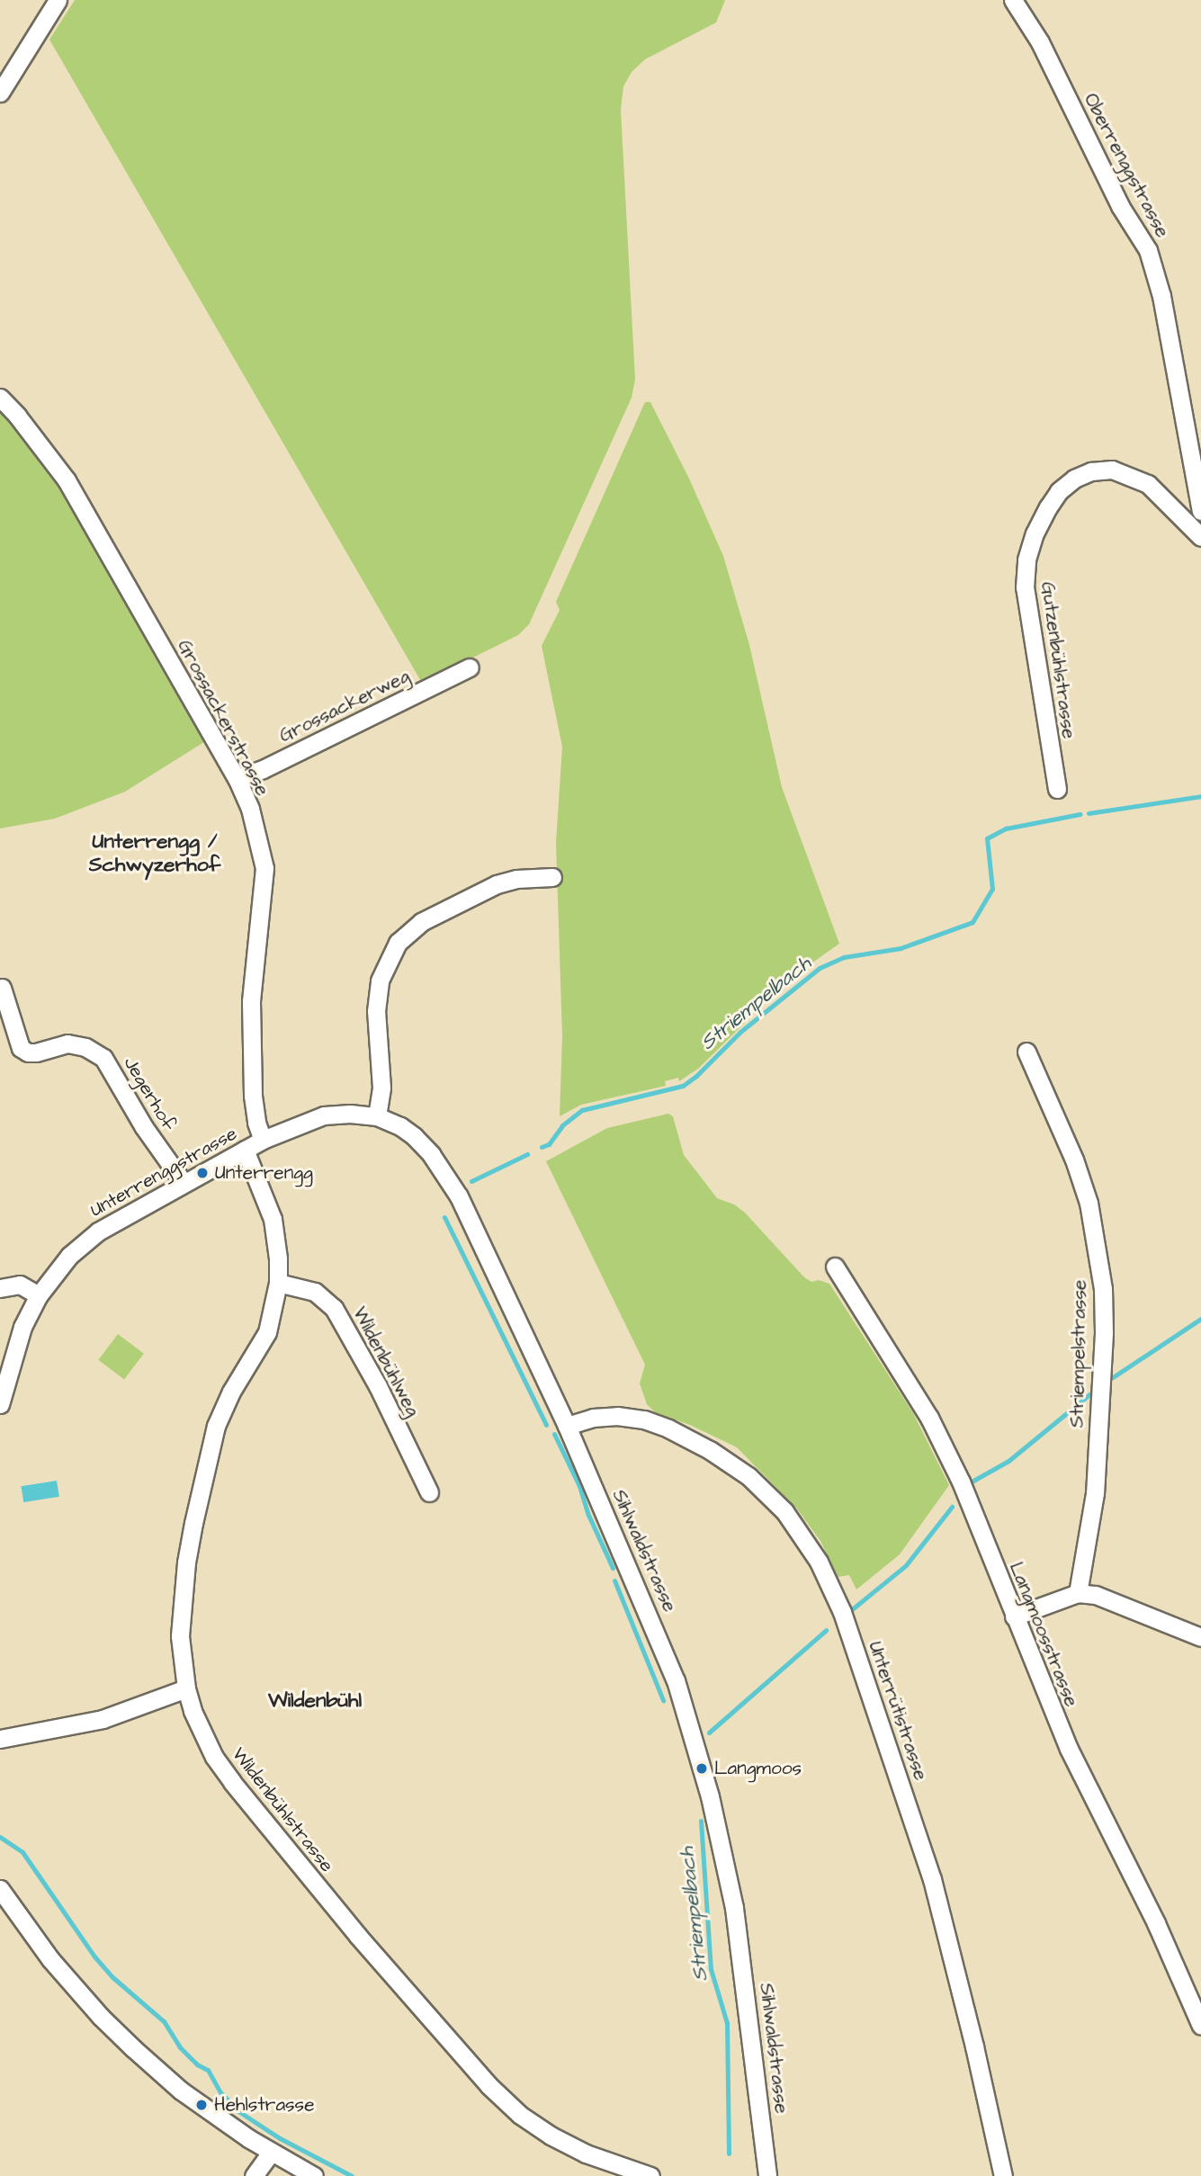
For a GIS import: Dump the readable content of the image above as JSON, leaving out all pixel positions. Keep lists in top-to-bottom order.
{
  "streets": {
    "street": [
      "Oberrenggstrasse",
      "Gutzenbühlstrasse",
      "Grossackerweg",
      "Grossackerstrasse",
      "Jegerhof",
      "Unterrenggstrasse",
      "Striempelstrasse",
      "Wildenbühlweg",
      "Sihlwaldstrasse",
      "Langmoosstrasse",
      "Unterrütistrasse",
      "Wildenbühlstrasse"
    ]
  },
  "crossings": [
    ["Grossackerweg", "Grossackerstrasse"],
    ["Grossackerstrasse", "Unterrenggstrasse"],
    ["Grossackerstrasse", "Sihlwaldstrasse"],
    ["Jegerhof", "Unterrenggstrasse"],
    ["Unterrenggstrasse", "Sihlwaldstrasse"],
    ["Unterrenggstrasse", "Wildenbühlstrasse"],
    ["Wildenbühlweg", "Wildenbühlstrasse"],
    ["Sihlwaldstrasse", "Unterrütistrasse"]
  ],
  "districts": ["Unterrengg / Schwyzerhof", "Wildenbühl"],
  "water": ["Striempelbach"],
  "places": ["Unterrengg", "Langmoos", "Hehlstrasse"]
}
